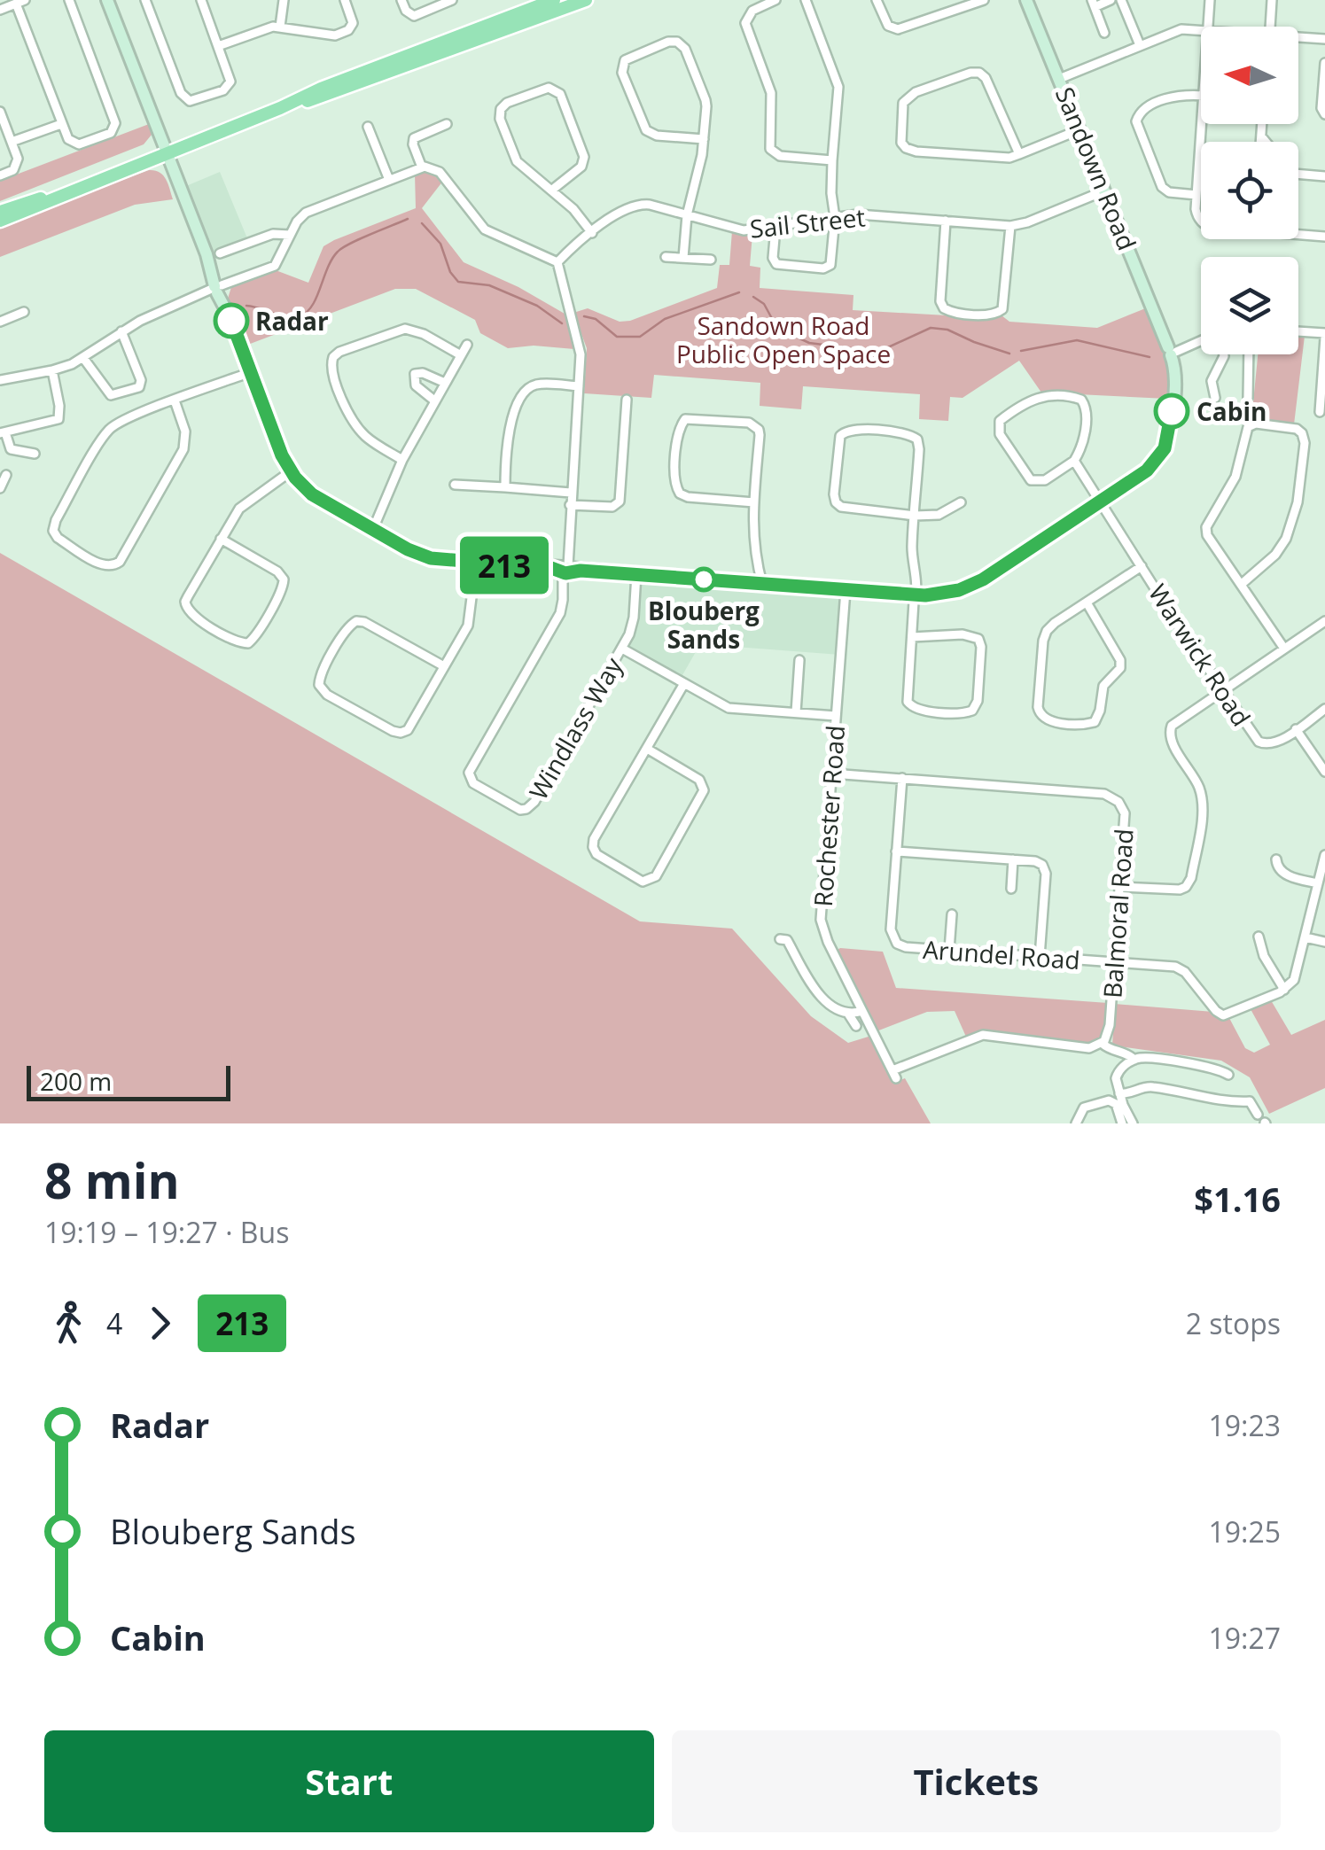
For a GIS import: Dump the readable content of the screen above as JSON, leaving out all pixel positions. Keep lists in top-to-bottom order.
{
  "streets": {
    "street": [
      "Sandown Road",
      "Sail Street",
      "Warwick Road",
      "Windlass Way",
      "Rochester Road",
      "Balmoral Road",
      "Arundel Road"
    ]
  },
  "crossings": [
    ["Sandown Road", "Sail Street"],
    ["Sandown Road", "Warwick Road"],
    ["Sandown Road", "Windlass Way"],
    ["Sandown Road", "Rochester Road"],
    ["Rochester Road", "Balmoral Road"],
    ["Balmoral Road", "Arundel Road"]
  ],
  "parks": ["Sandown Road Public Open Space"],
  "places": ["Radar", "Cabin", "Blouberg Sands"],
  "lines": ["bus line 213"],
  "scale_bar": "200 m",
  "north": "left",
  "page": {
    "on_map": "213",
    "scale": "200 m",
    "heading": ["8 min", "19:19 – 19:27 · Bus", "$1.16"],
    "legs": ["4", "213", "2 stops"],
    "list": [
      {
        "name": "Radar",
        "value": "19:23"
      },
      {
        "name": "Blouberg Sands",
        "value": "19:25"
      },
      {
        "name": "Cabin",
        "value": "19:27"
      }
    ],
    "buttons": ["Start", "Tickets"]
  }
}
